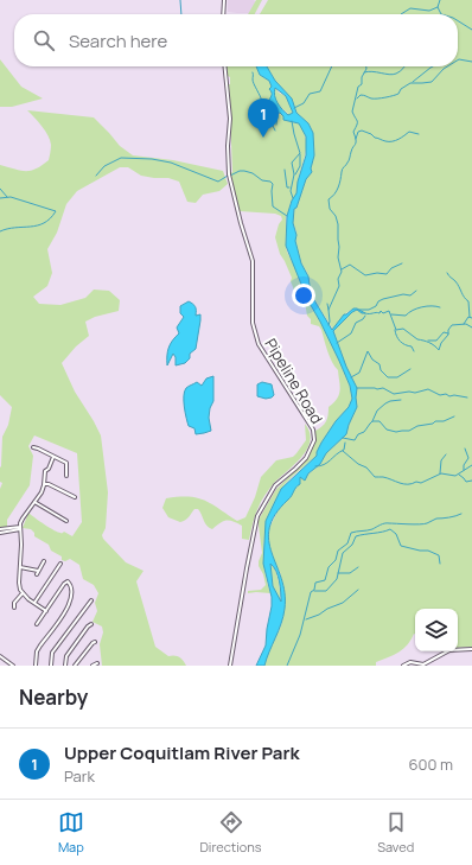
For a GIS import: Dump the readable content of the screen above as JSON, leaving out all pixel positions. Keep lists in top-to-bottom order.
{
  "streets": {
    "street": ["Pipeline Road"]
  },
  "page": {
    "search": "Search here",
    "pins": "1",
    "heading": "Nearby",
    "list": [
      {
        "mark": "1",
        "name": "Upper Coquitlam River Park",
        "note": "Park",
        "value": "600 m"
      }
    ],
    "nav": ["Map", "Directions", "Saved"]
  }
}
